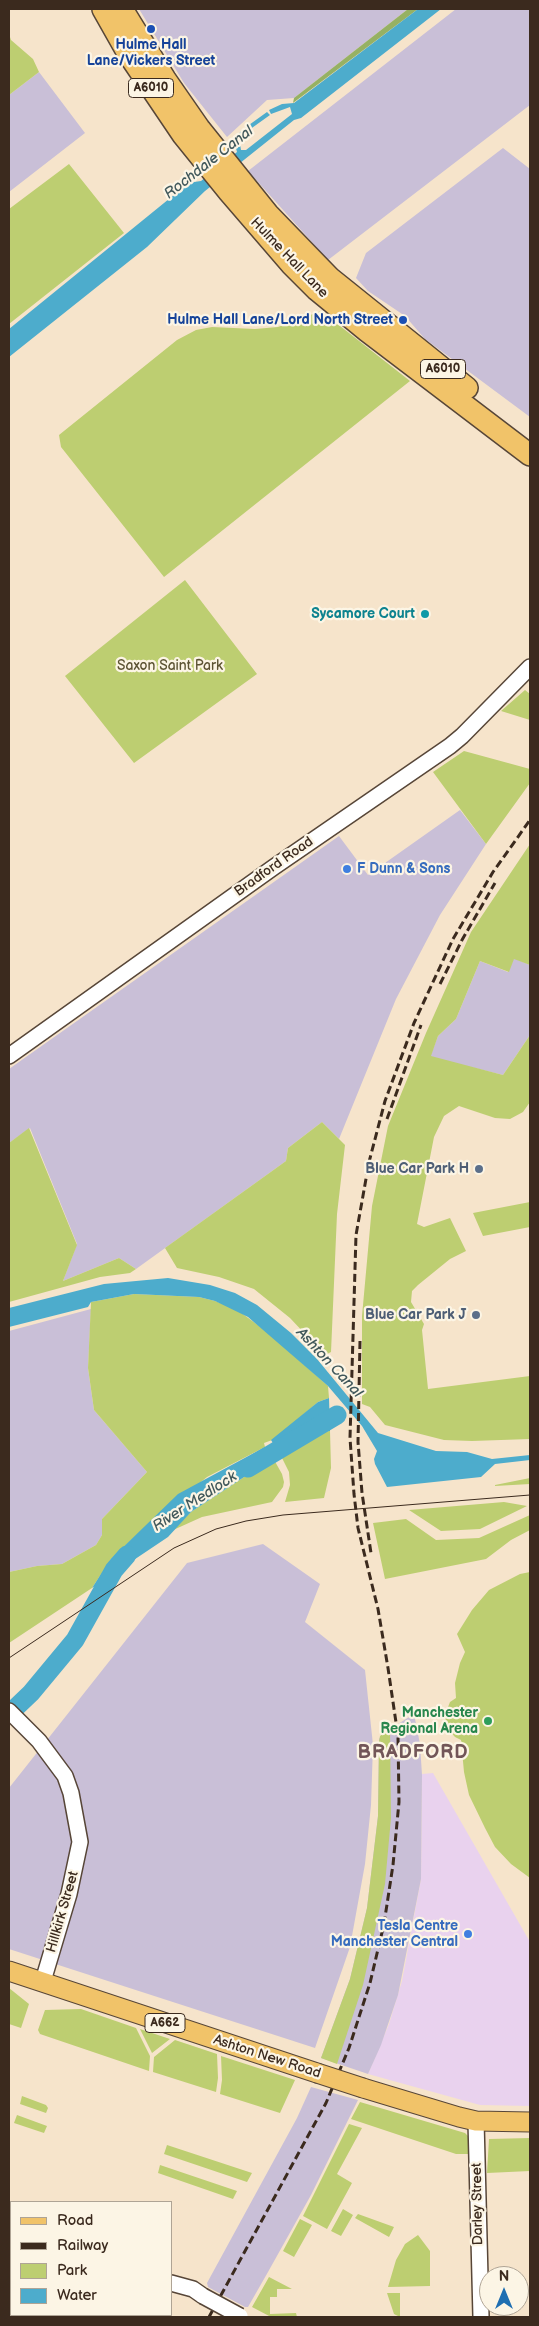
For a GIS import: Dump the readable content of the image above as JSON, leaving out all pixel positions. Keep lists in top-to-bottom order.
{
  "streets": {
    "highway": ["A6010", "Hulme Hall Lane"],
    "main road": ["A662", "Ashton New Road"],
    "street": ["Bradford Road", "Hillkirk Street", "Darley Street"]
  },
  "crossings": [
    ["Hillkirk Street", "Ashton New Road"],
    ["Ashton New Road", "Darley Street"]
  ],
  "districts": ["BRADFORD"],
  "water": ["Rochdale Canal", "Ashton Canal", "River Medlock"],
  "parks": ["Saxon Saint Park"],
  "places": [
    "Hulme Hall Lane/Vickers Street",
    "Hulme Hall Lane/Lord North Street",
    "Sycamore Court",
    "F Dunn & Sons",
    "Blue Car Park H",
    "Blue Car Park J",
    "Manchester Regional Arena",
    "Tesla Centre Manchester Central"
  ],
  "legend": [
    "Road",
    "Railway",
    "Park",
    "Water"
  ],
  "north": "top"
}
